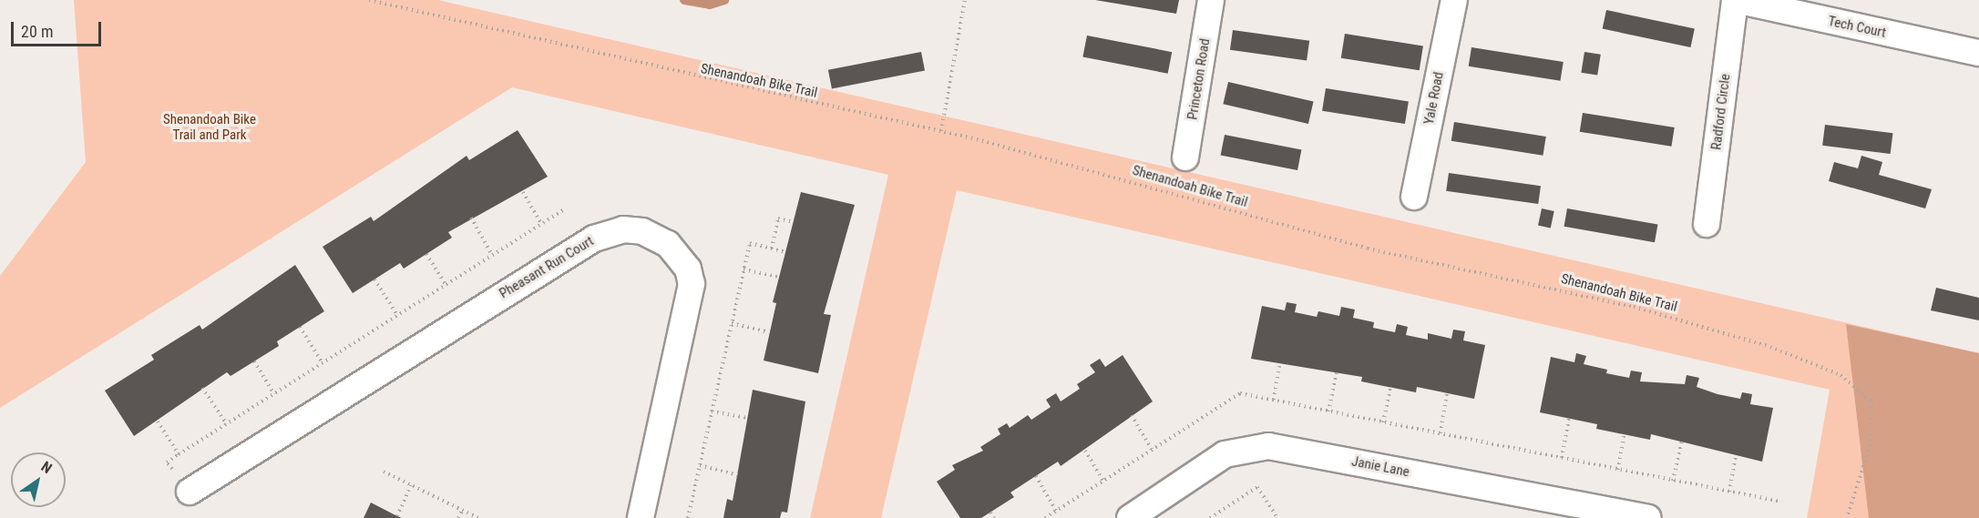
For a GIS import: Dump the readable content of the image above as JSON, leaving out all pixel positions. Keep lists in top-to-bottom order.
{
  "streets": {
    "street": [
      "Tech Court",
      "Princeton Road",
      "Yale Road",
      "Radford Circle",
      "Pheasant Run Court",
      "Janie Lane"
    ],
    "path": ["Shenandoah Bike Trail"]
  },
  "crossings": [
    ["Tech Court", "Radford Circle"]
  ],
  "parks": ["Shenandoah Bike Trail and Park"],
  "scale_bar": "20 m",
  "north": "top right"
}
